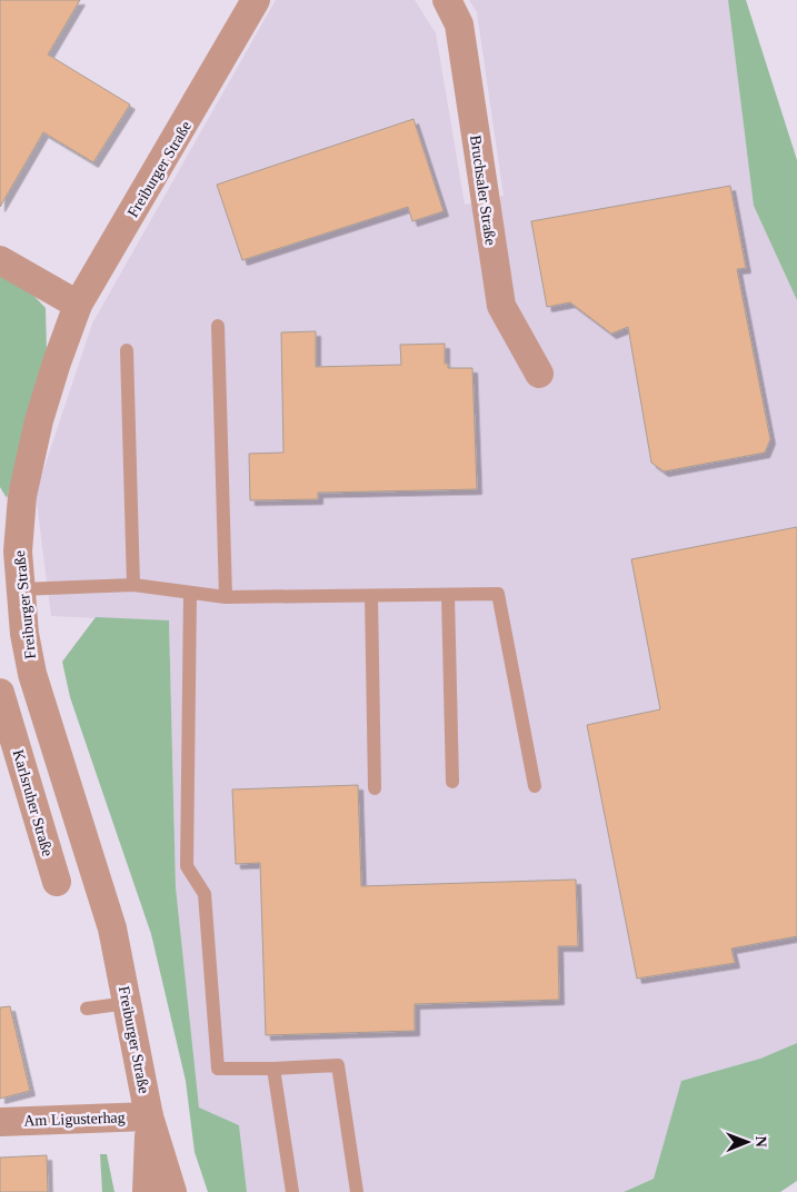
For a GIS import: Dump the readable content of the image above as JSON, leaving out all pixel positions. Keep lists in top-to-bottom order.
{
  "streets": {
    "street": [
      "Freiburger Straße",
      "Bruchsaler Straße",
      "Karlsruher Straße",
      "Am Ligusterhag"
    ]
  },
  "crossings": [
    ["Freiburger Straße", "Am Ligusterhag"]
  ],
  "north": "right"
}
